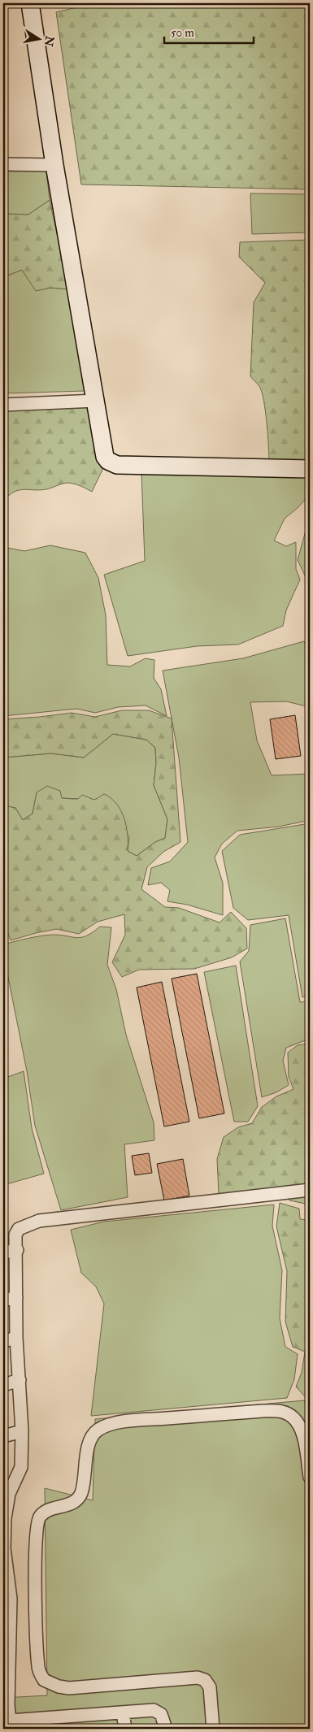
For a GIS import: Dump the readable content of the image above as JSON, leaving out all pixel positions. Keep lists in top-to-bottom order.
{
  "scale_bar": "50 m",
  "north": "right"
}
